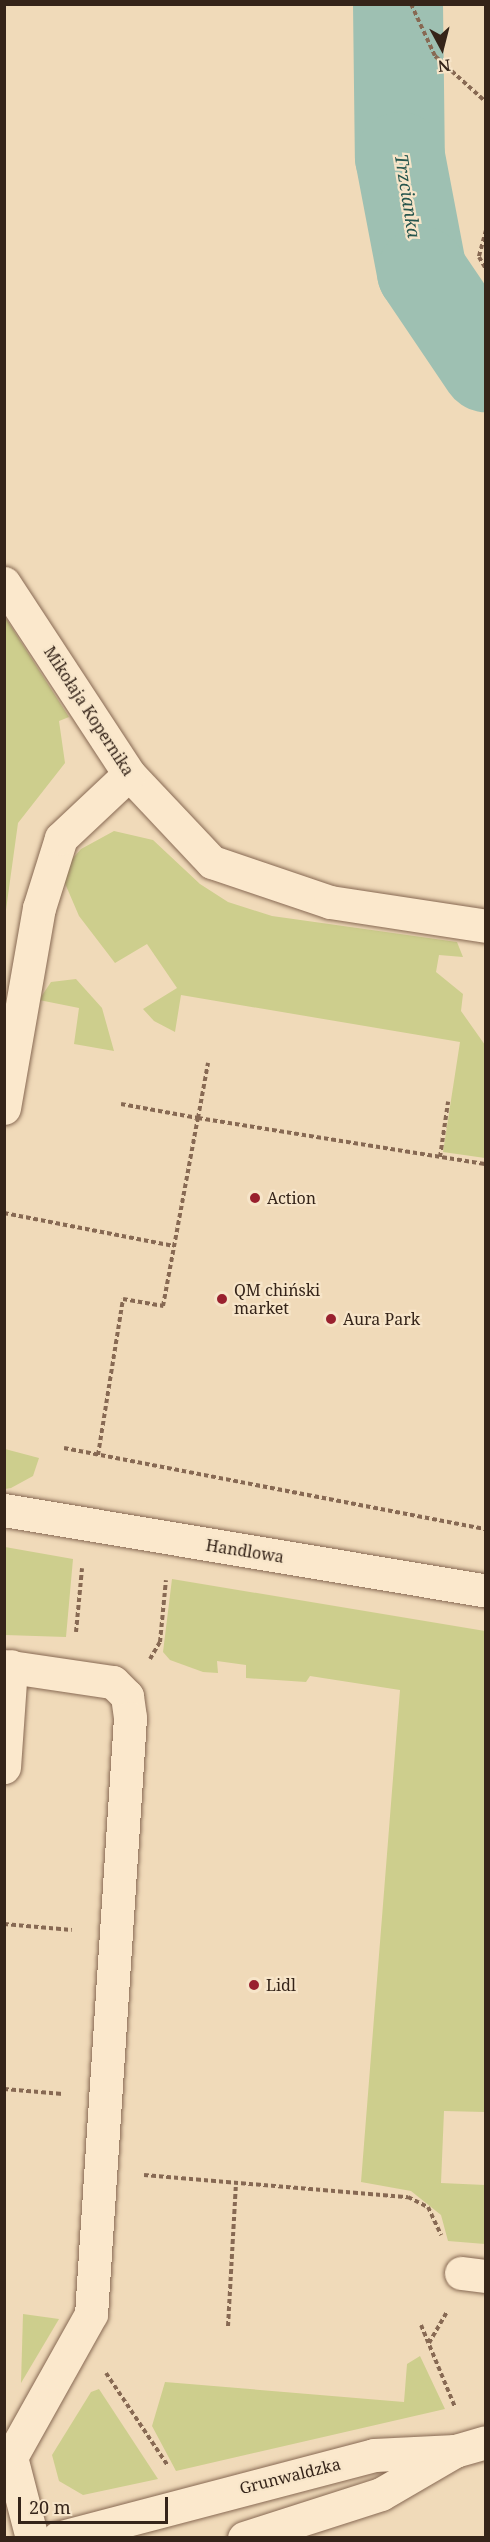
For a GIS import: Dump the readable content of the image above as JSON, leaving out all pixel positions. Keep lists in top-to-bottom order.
{
  "streets": {
    "street": ["Mikołaja Kopernika", "Handlowa", "Grunwaldzka"]
  },
  "water": ["Trzcianka"],
  "places": [
    "Action",
    "QM chiński market",
    "Aura Park",
    "Lidl"
  ],
  "scale_bar": "20 m",
  "north": "bottom"
}
